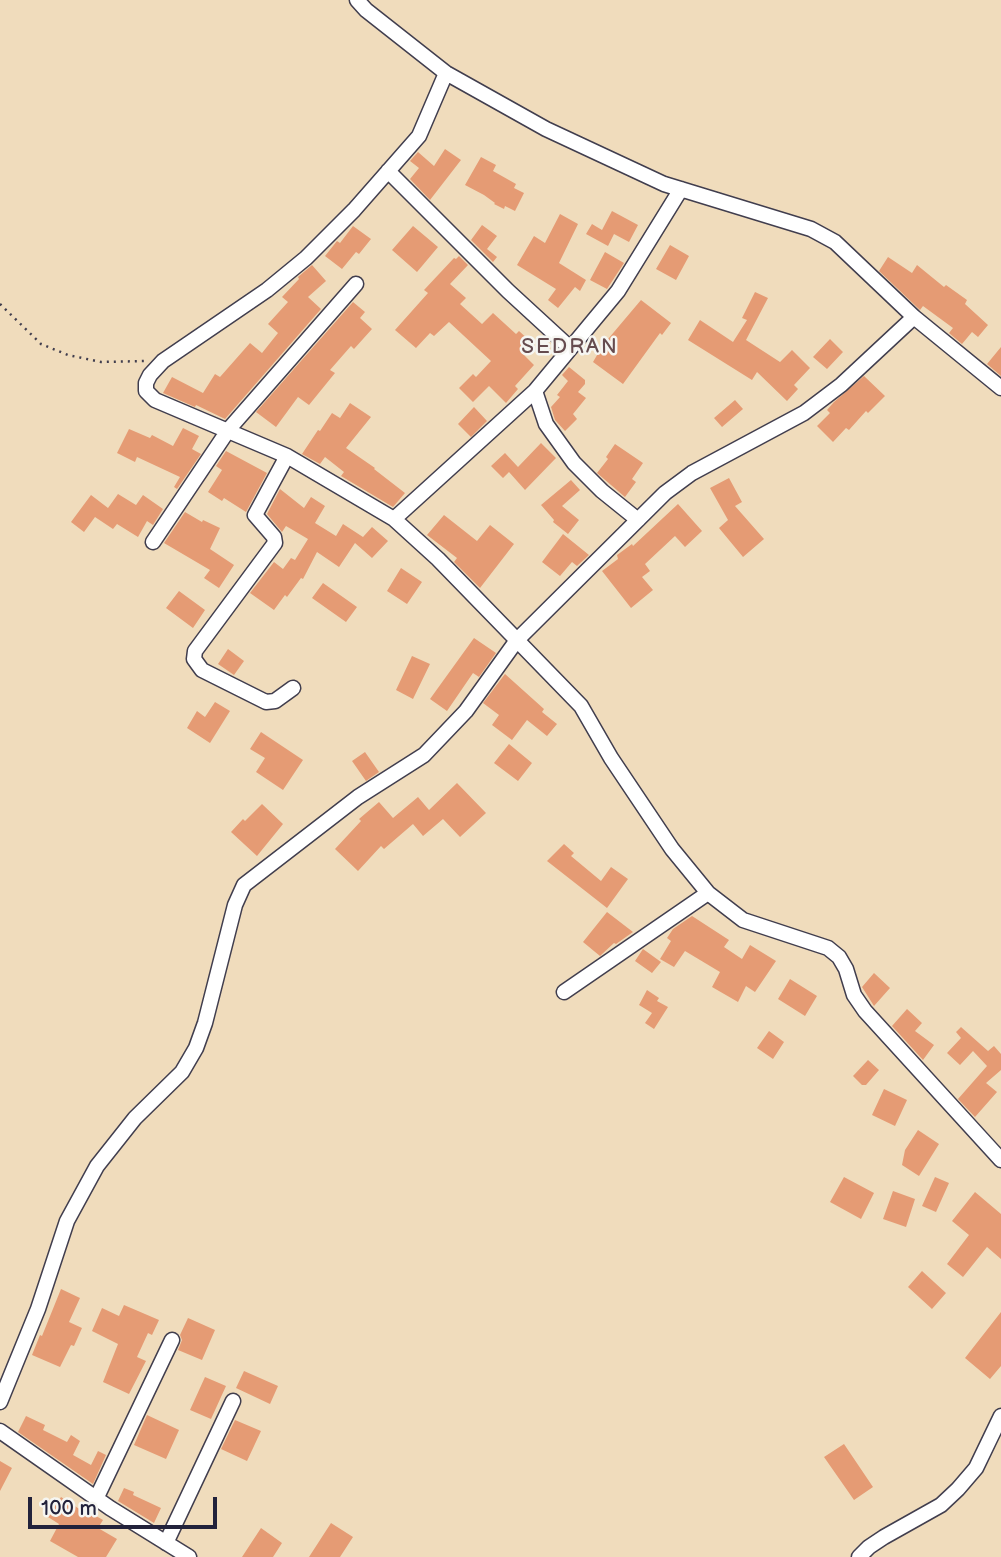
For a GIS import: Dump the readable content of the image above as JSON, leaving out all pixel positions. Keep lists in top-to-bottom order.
{
  "districts": ["SEDRAN"],
  "scale_bar": "100 m"
}
